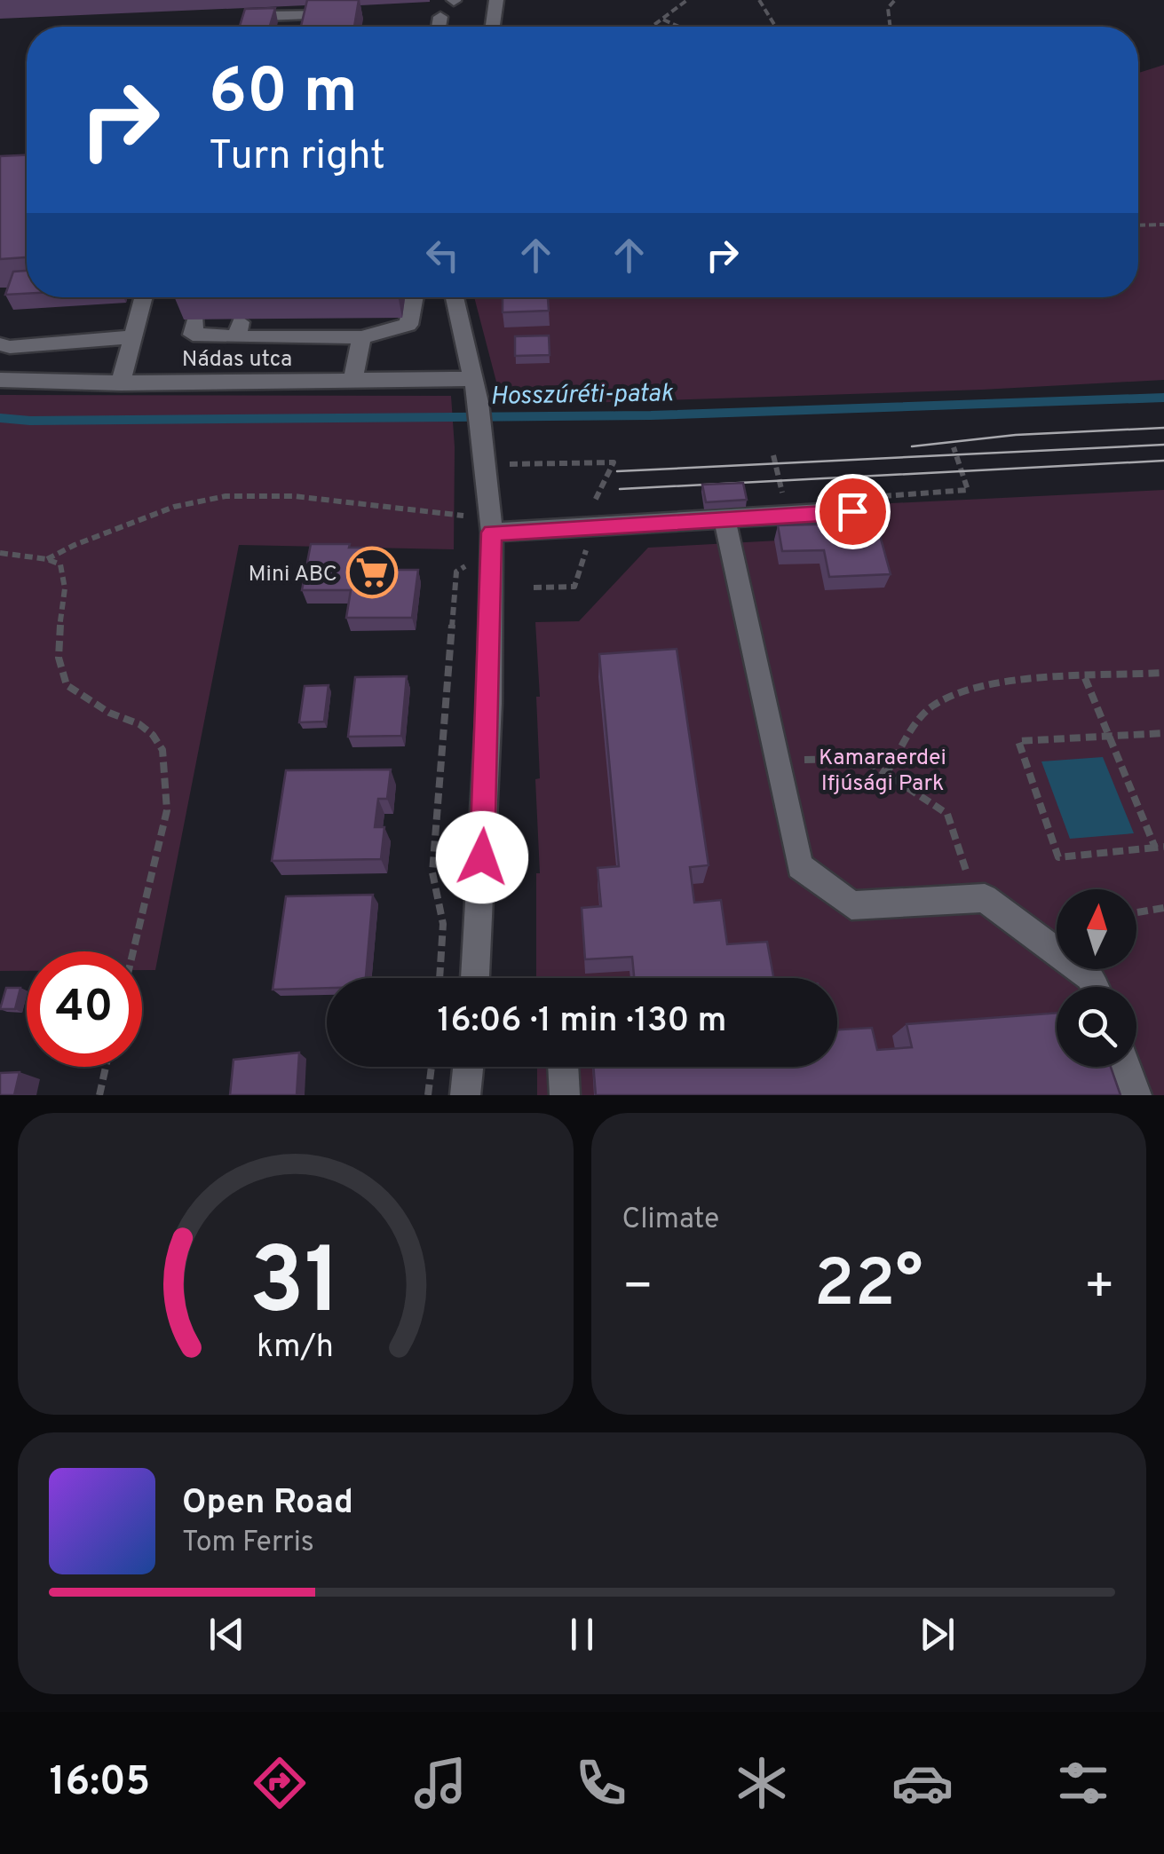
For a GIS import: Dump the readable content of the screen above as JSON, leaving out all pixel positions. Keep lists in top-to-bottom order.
{
  "streets": {
    "street": ["Nádas utca"]
  },
  "water": ["Hosszúréti-patak"],
  "parks": ["Kamaraerdei Ifjúsági Park"],
  "places": {
    "supermarket": ["Mini ABC"]
  },
  "north": "top",
  "page": {
    "turn": ["60 m", "Turn right"],
    "limit": "40",
    "trip": "16:06 · 1 min · 130 m",
    "tile": "Climate",
    "heat": ["−", "22°", "+"],
    "song": ["Open Road", "Tom Ferris"],
    "tabs": "16:05",
    "gauge": ["31", "km/h"]
  }
}
